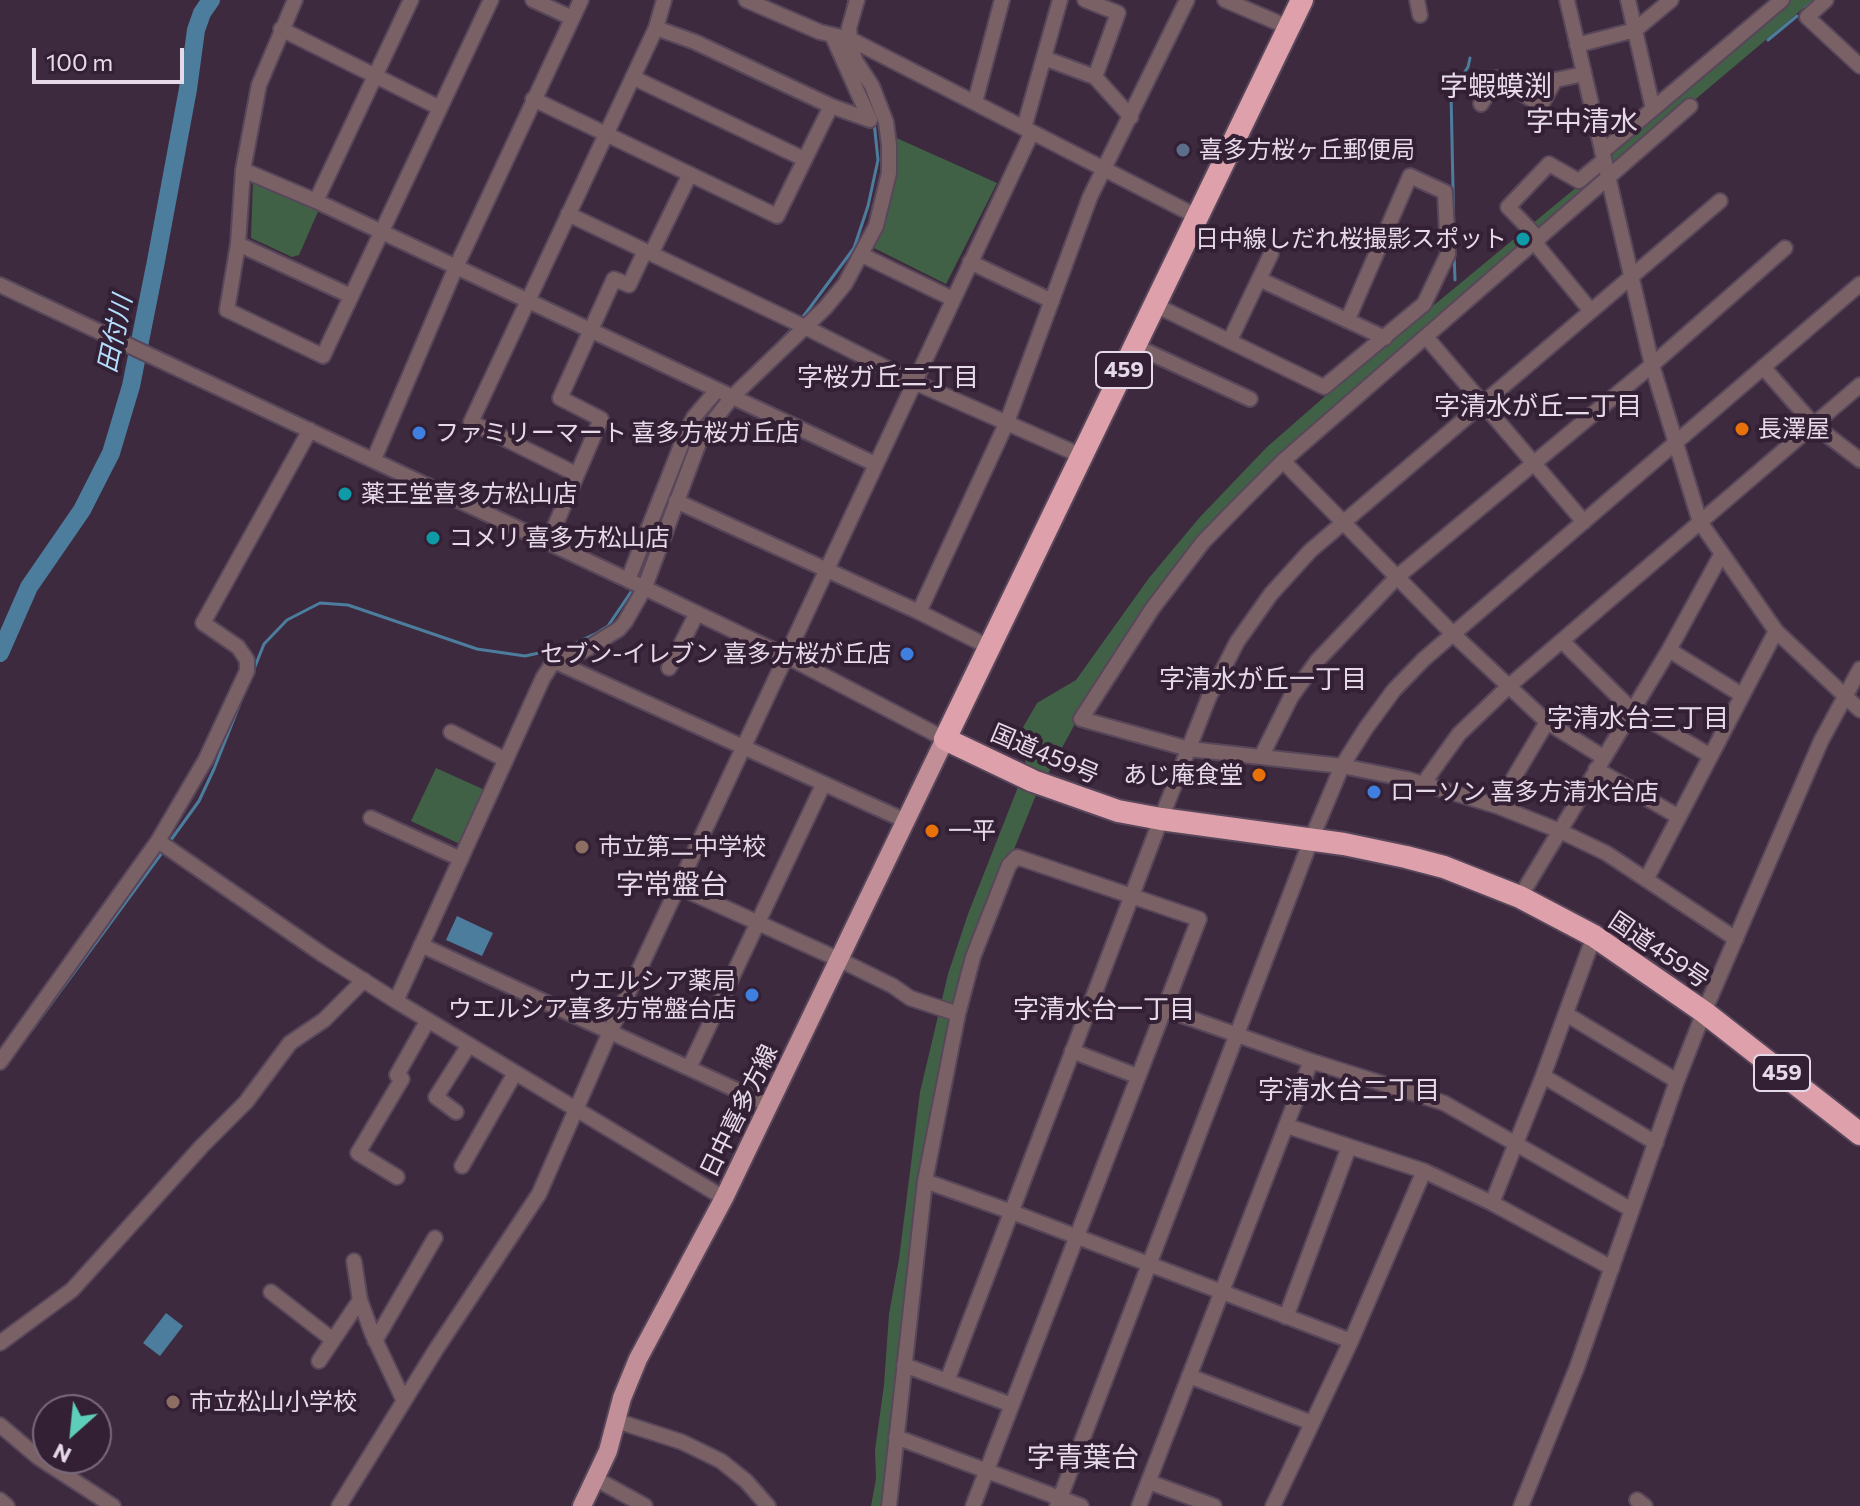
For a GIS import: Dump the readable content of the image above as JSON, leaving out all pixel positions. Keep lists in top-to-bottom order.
{
  "streets": {
    "highway": ["459", "国道459号"],
    "main road": ["日中喜多方線"]
  },
  "crossings": [
    ["459", "国道459号"],
    ["459", "日中喜多方線"],
    ["国道459号", "日中喜多方線"]
  ],
  "districts": [
    "字蝦蟆渕",
    "字中清水",
    "字桜ガ丘二丁目",
    "字清水が丘二丁目",
    "字清水が丘一丁目",
    "字清水台三丁目",
    "字常盤台",
    "字清水台一丁目",
    "字清水台二丁目",
    "字青葉台"
  ],
  "water": ["田付川"],
  "places": [
    "喜多方桜ヶ丘郵便局",
    "日中線しだれ桜撮影スポット",
    "長澤屋",
    "ファミリーマート 喜多方桜ガ丘店",
    "薬王堂喜多方松山店",
    "コメリ 喜多方松山店",
    "セブン-イレブン 喜多方桜が丘店",
    "あじ庵食堂",
    "ローソン 喜多方清水台店",
    "一平",
    "市立第二中学校",
    "ウエルシア薬局 ウエルシア喜多方常盤台店",
    "市立松山小学校"
  ],
  "scale_bar": "100 m",
  "north": "bottom left"
}
